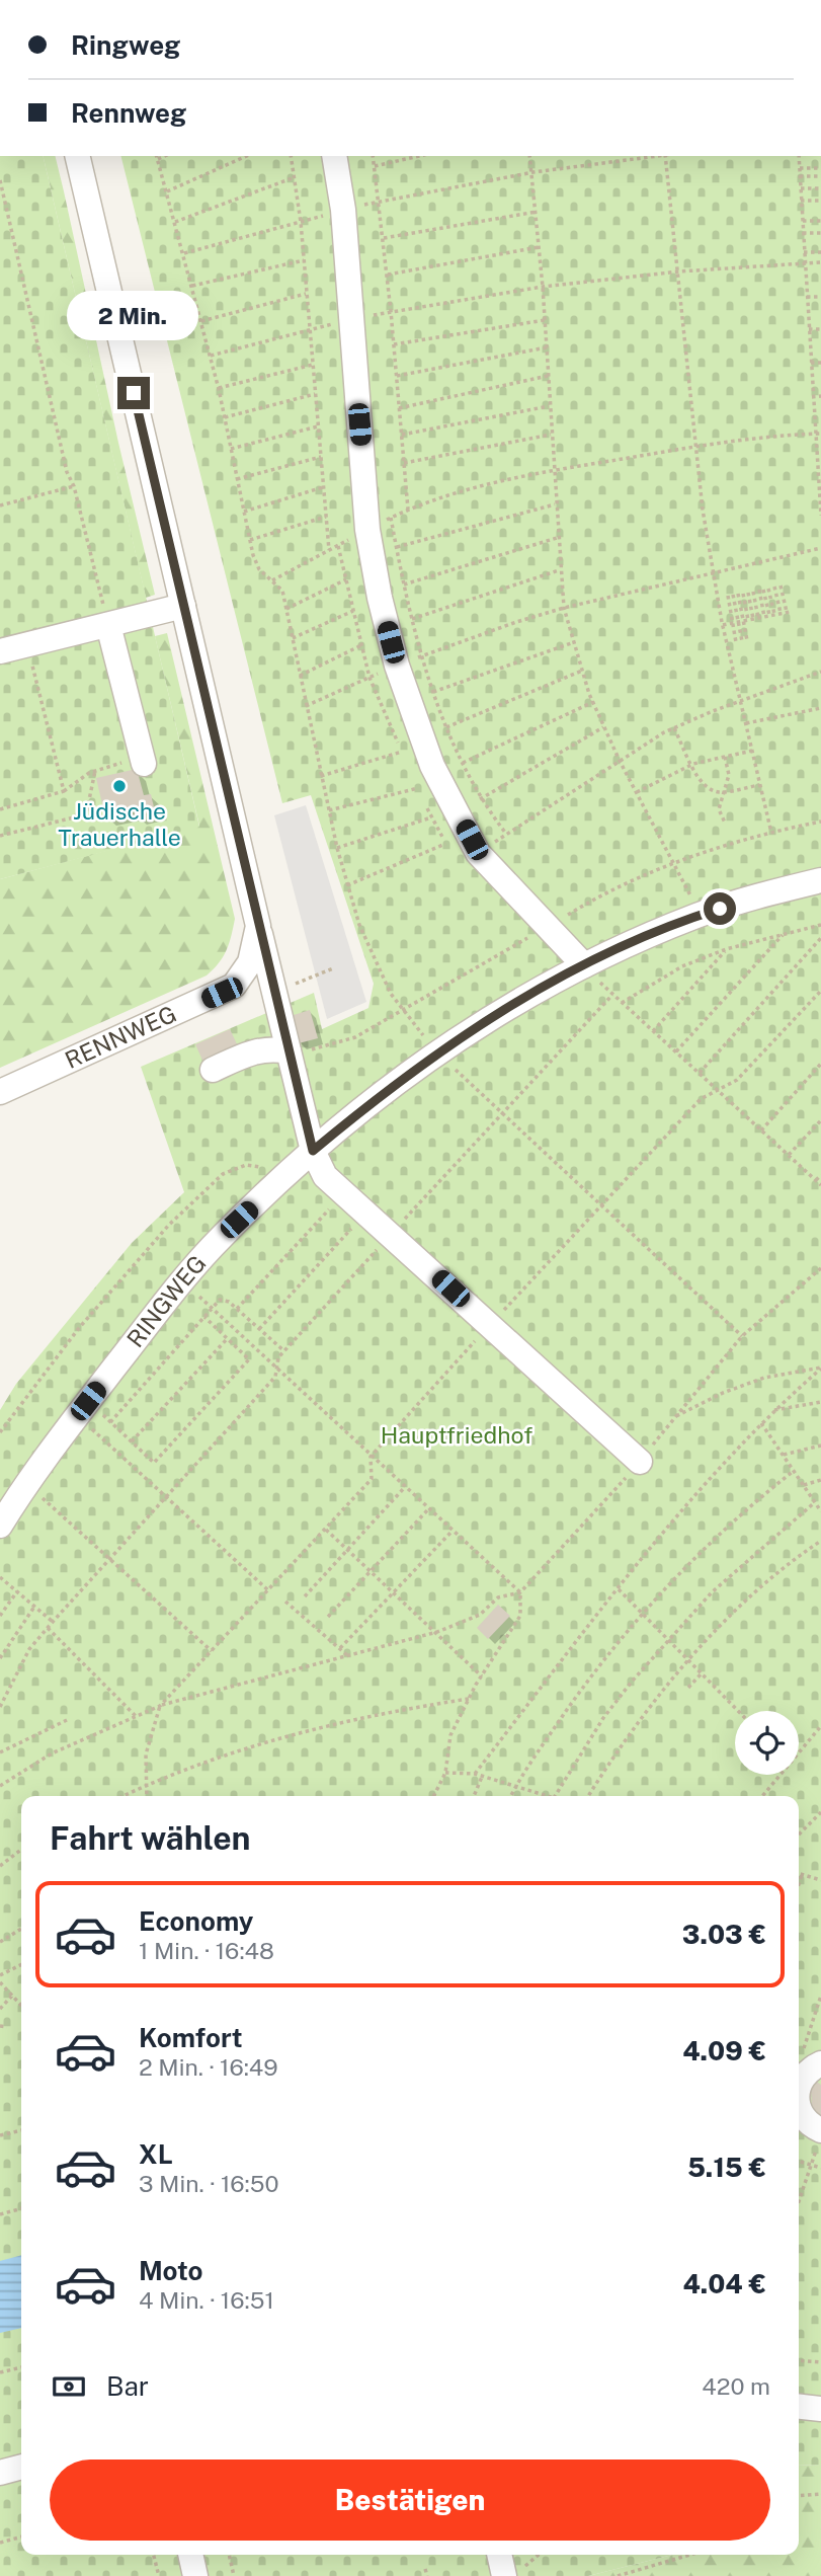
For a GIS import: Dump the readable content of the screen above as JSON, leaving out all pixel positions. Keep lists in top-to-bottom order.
{
  "streets": {
    "street": ["RENNWEG", "RINGWEG"]
  },
  "parks": ["Hauptfriedhof"],
  "places": ["Jüdische Trauerhalle"],
  "page": {
    "banner": ["Ringweg", "Rennweg"],
    "bubble": "2 Min.",
    "heading": "Fahrt wählen",
    "list": [
      {
        "name": "Economy",
        "note": "1 Min. · 16:48",
        "value": "3.03 €"
      },
      {
        "name": "Komfort",
        "note": "2 Min. · 16:49",
        "value": "4.09 €"
      },
      {
        "name": "XL",
        "note": "3 Min. · 16:50",
        "value": "5.15 €"
      },
      {
        "name": "Moto",
        "note": "4 Min. · 16:51",
        "value": "4.04 €"
      }
    ],
    "pay": ["Bar", "420 m"],
    "buttons": "Bestätigen"
  }
}
